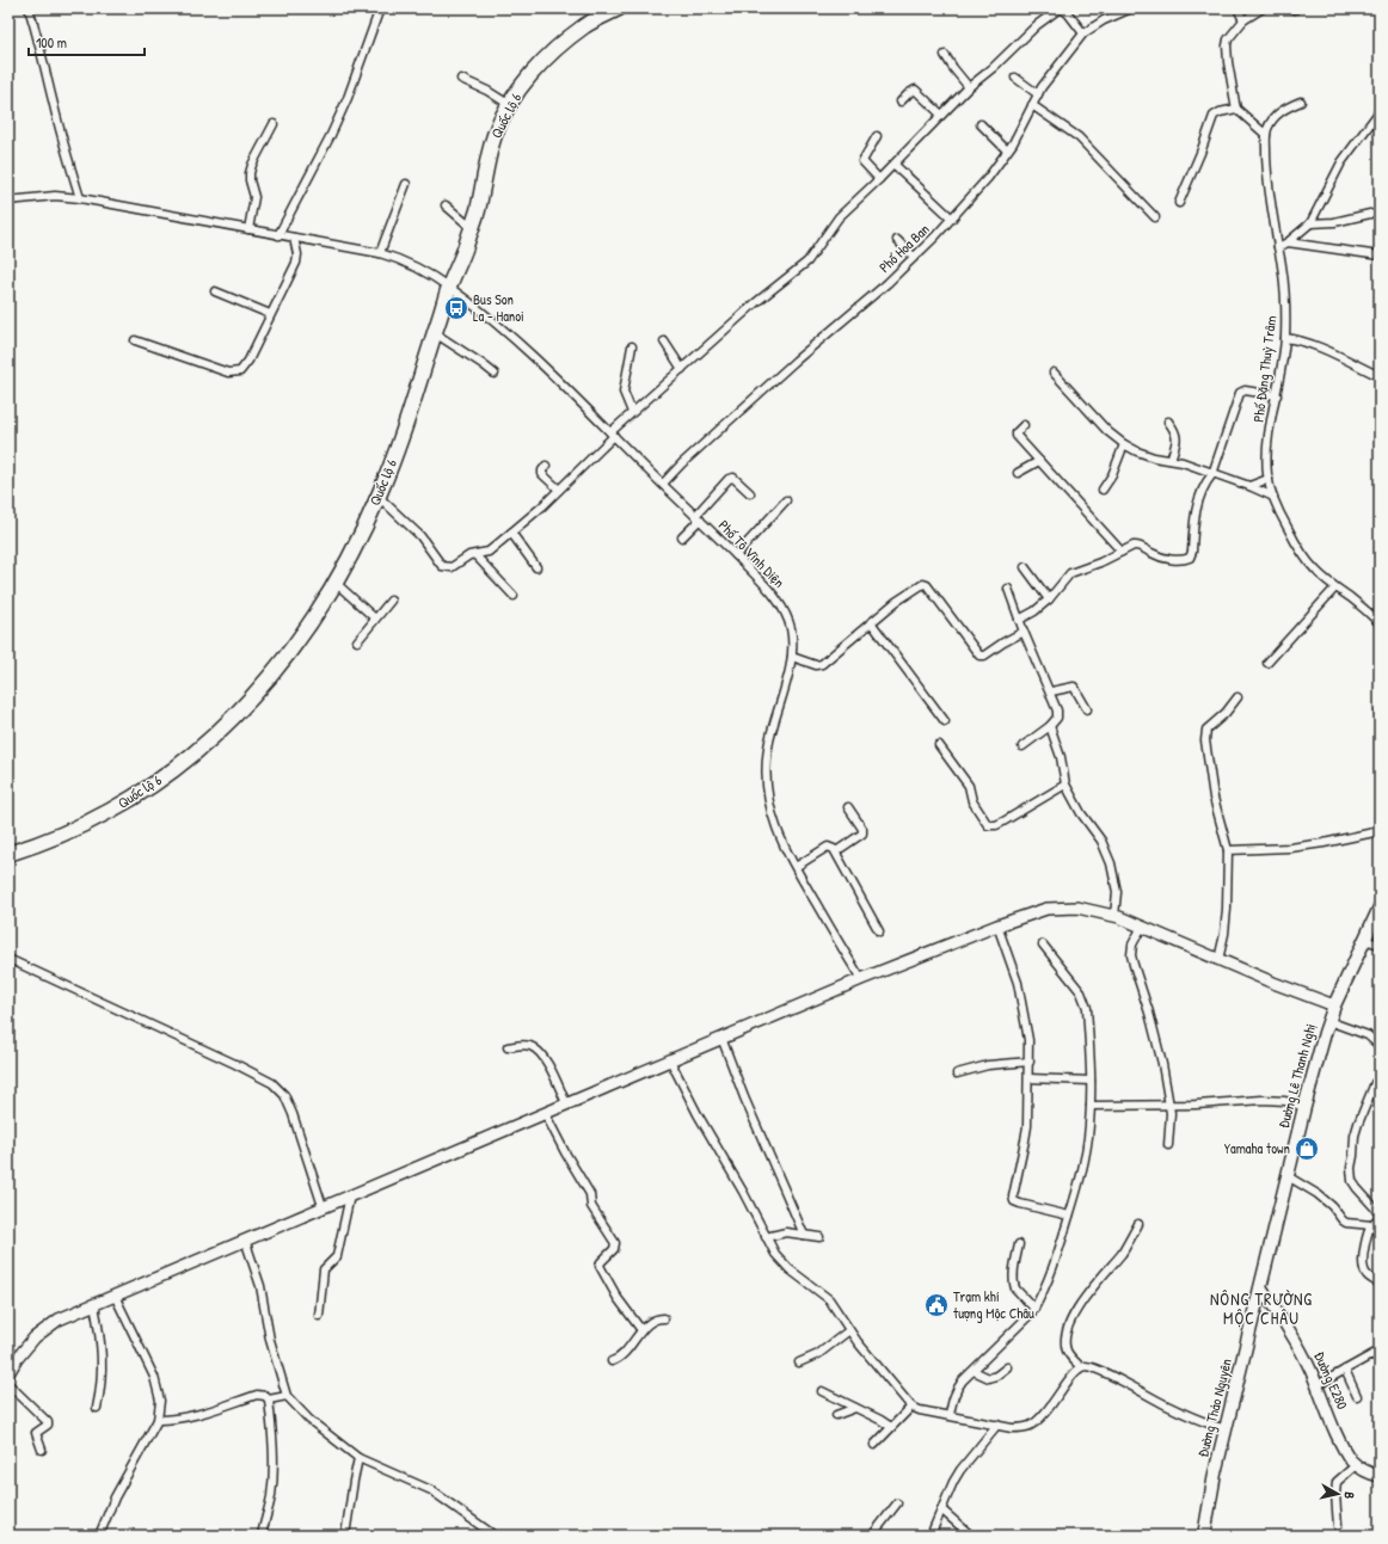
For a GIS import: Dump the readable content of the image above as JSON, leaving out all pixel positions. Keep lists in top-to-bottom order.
{
  "streets": {
    "highway": ["Quốc lộ 6"],
    "main road": ["Đường Lê Thanh Nghị", "Đường Thảo Nguyên"],
    "street": [
      "Phố Hoa Ban",
      "Phố Đặng Thuỳ Trâm",
      "Phố Tô Vĩnh Diện",
      "Đường E280"
    ]
  },
  "crossings": [
    ["Quốc lộ 6", "Phố Tô Vĩnh Diện"],
    ["Phố Hoa Ban", "Phố Tô Vĩnh Diện"],
    ["Đường Lê Thanh Nghị", "Đường E280"],
    ["Đường Lê Thanh Nghị", "Đường Thảo Nguyên"],
    ["Đường E280", "Đường Thảo Nguyên"]
  ],
  "districts": ["NÔNG TRƯỜNG MỘC CHÂU"],
  "places": {
    "bus stop": ["Bus Son La - Hanoi"],
    "shop": ["Yamaha town"],
    "public building": ["Trạm khí tượng Mộc Châu"]
  },
  "scale_bar": "100 m",
  "north": "right"
}
